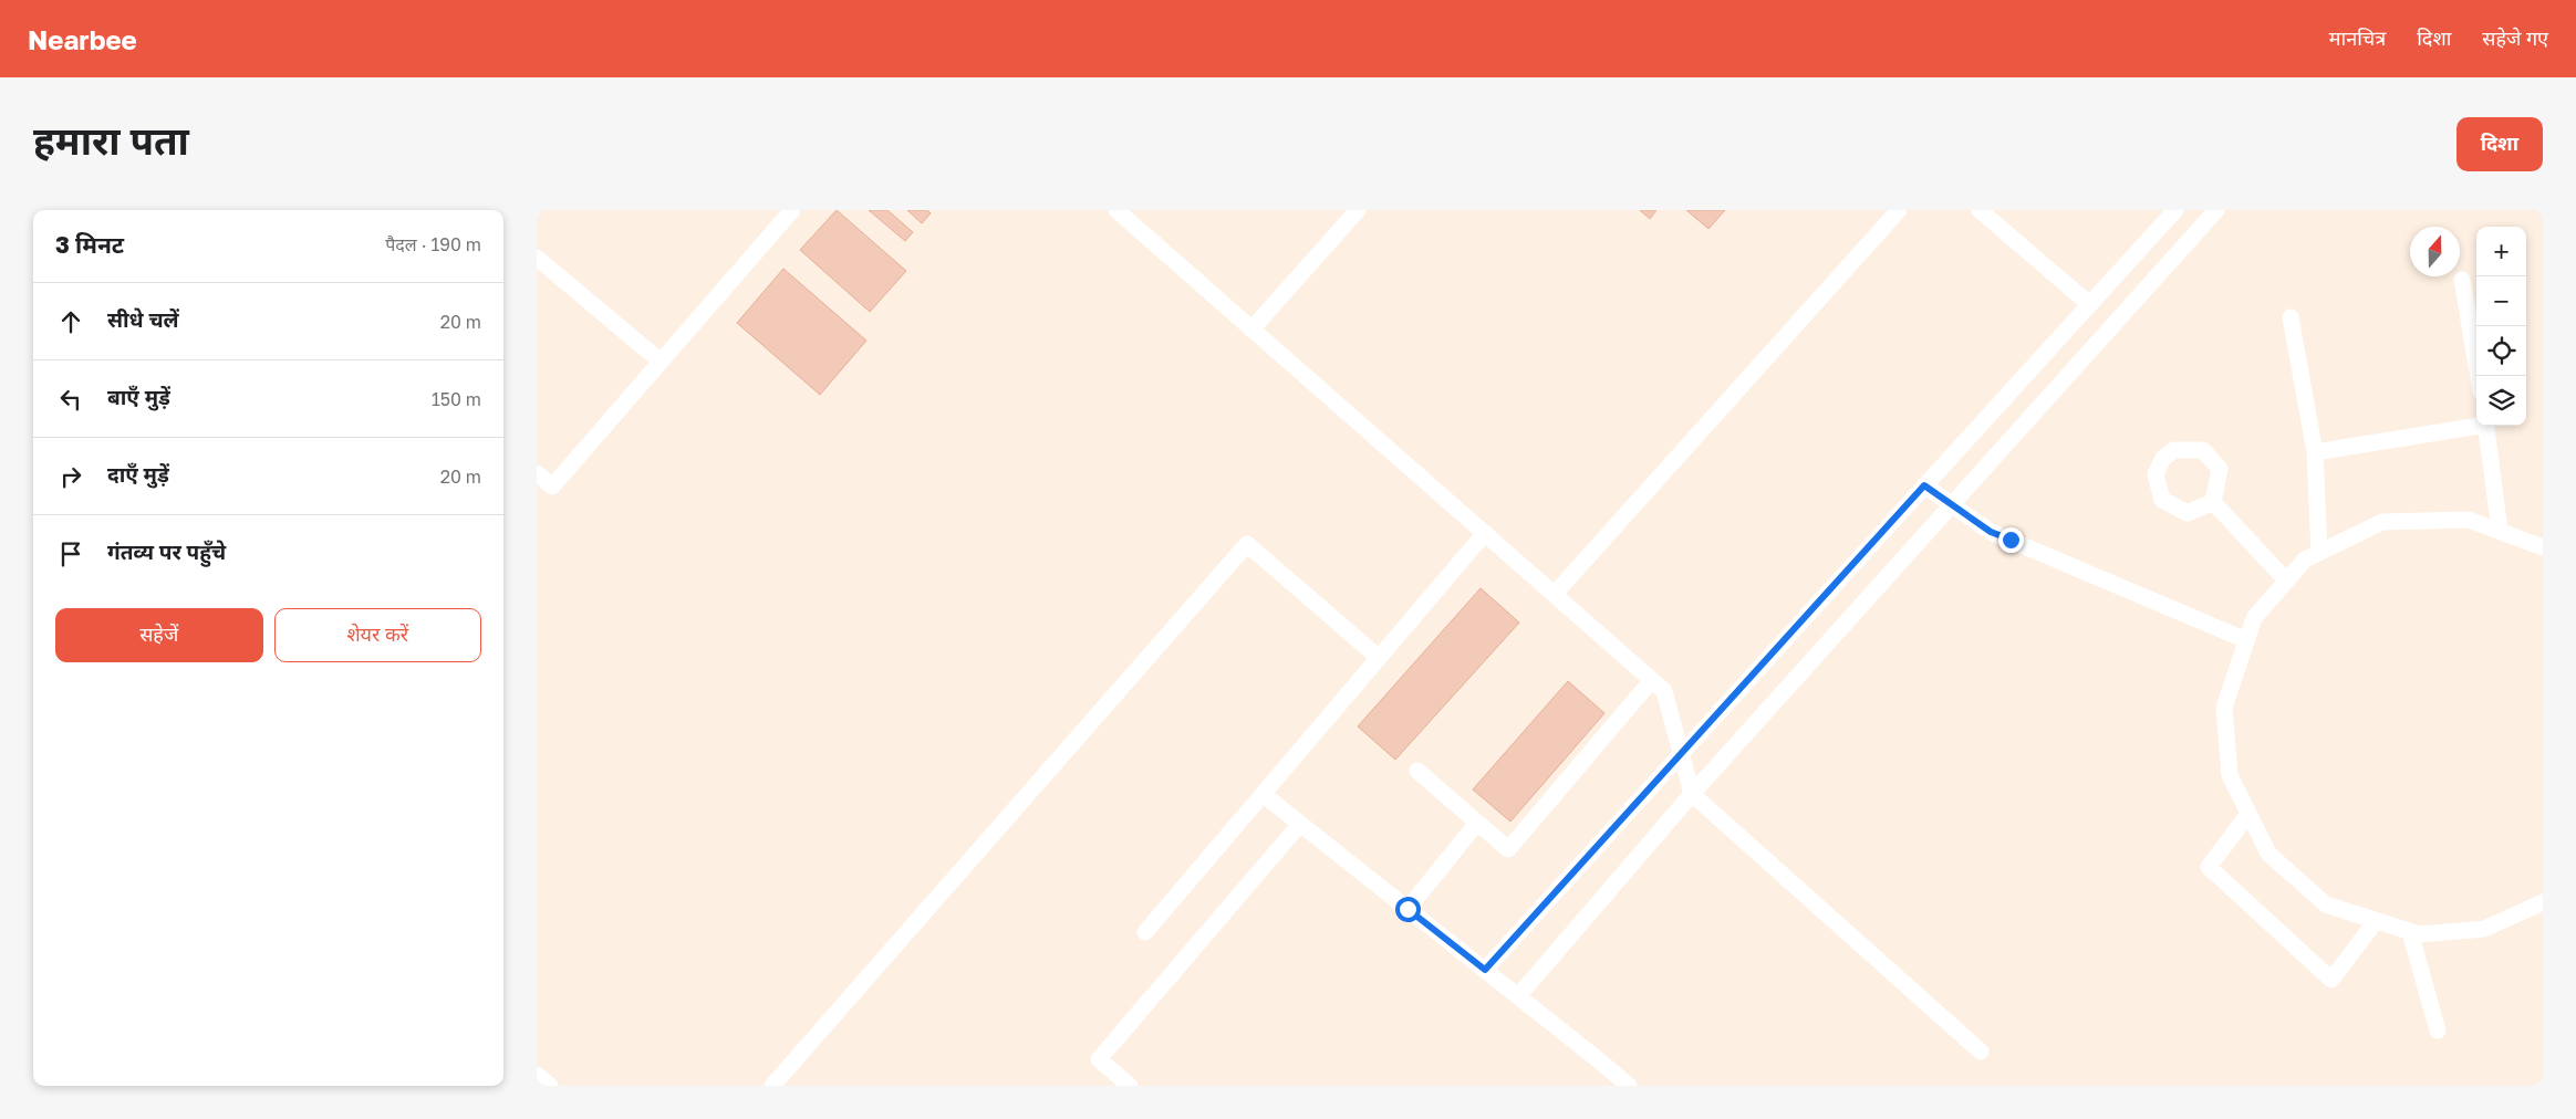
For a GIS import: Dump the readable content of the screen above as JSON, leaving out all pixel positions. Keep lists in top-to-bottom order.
{
  "north": "top",
  "page": {
    "header": "Nearbee",
    "nav": ["मानचित्र", "दिशा", "सहेजे गए"],
    "title": "हमारा पता",
    "buttons": [
      "दिशा",
      ["सहेजें", "शेयर करें"]
    ],
    "heading": ["3 मिनट", "पैदल · 190 m"],
    "map_buttons": ["+", "−"],
    "list": [
      ["सीधे चलें", "20 m"],
      ["बाएँ मुड़ें", "150 m"],
      ["दाएँ मुड़ें", "20 m"],
      "गंतव्य पर पहुँचे"
    ]
  }
}
